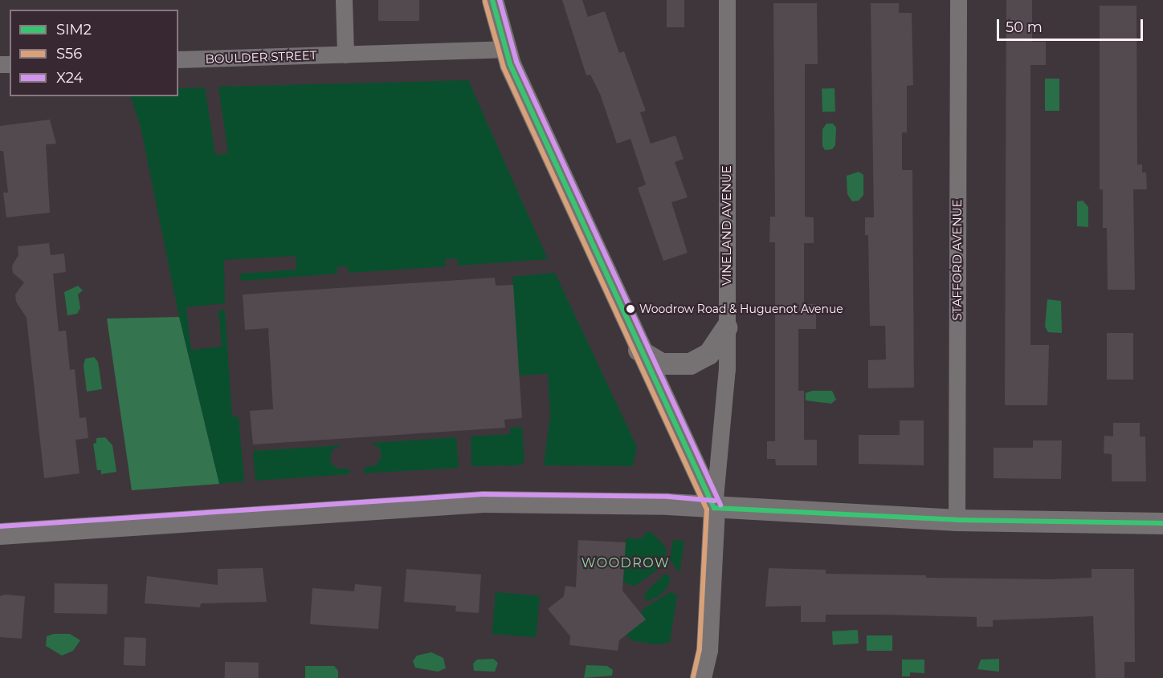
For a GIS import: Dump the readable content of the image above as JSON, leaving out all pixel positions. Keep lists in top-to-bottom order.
{
  "streets": {
    "street": ["BOULDER STREET", "VINELAND AVENUE", "STAFFORD AVENUE"]
  },
  "districts": ["WOODROW"],
  "places": ["Woodrow Road & Huguenot Avenue"],
  "lines": ["transit line SIM2", "transit line X24", "transit line S56"],
  "legend": ["SIM2", "S56", "X24"],
  "scale_bar": "50 m"
}
